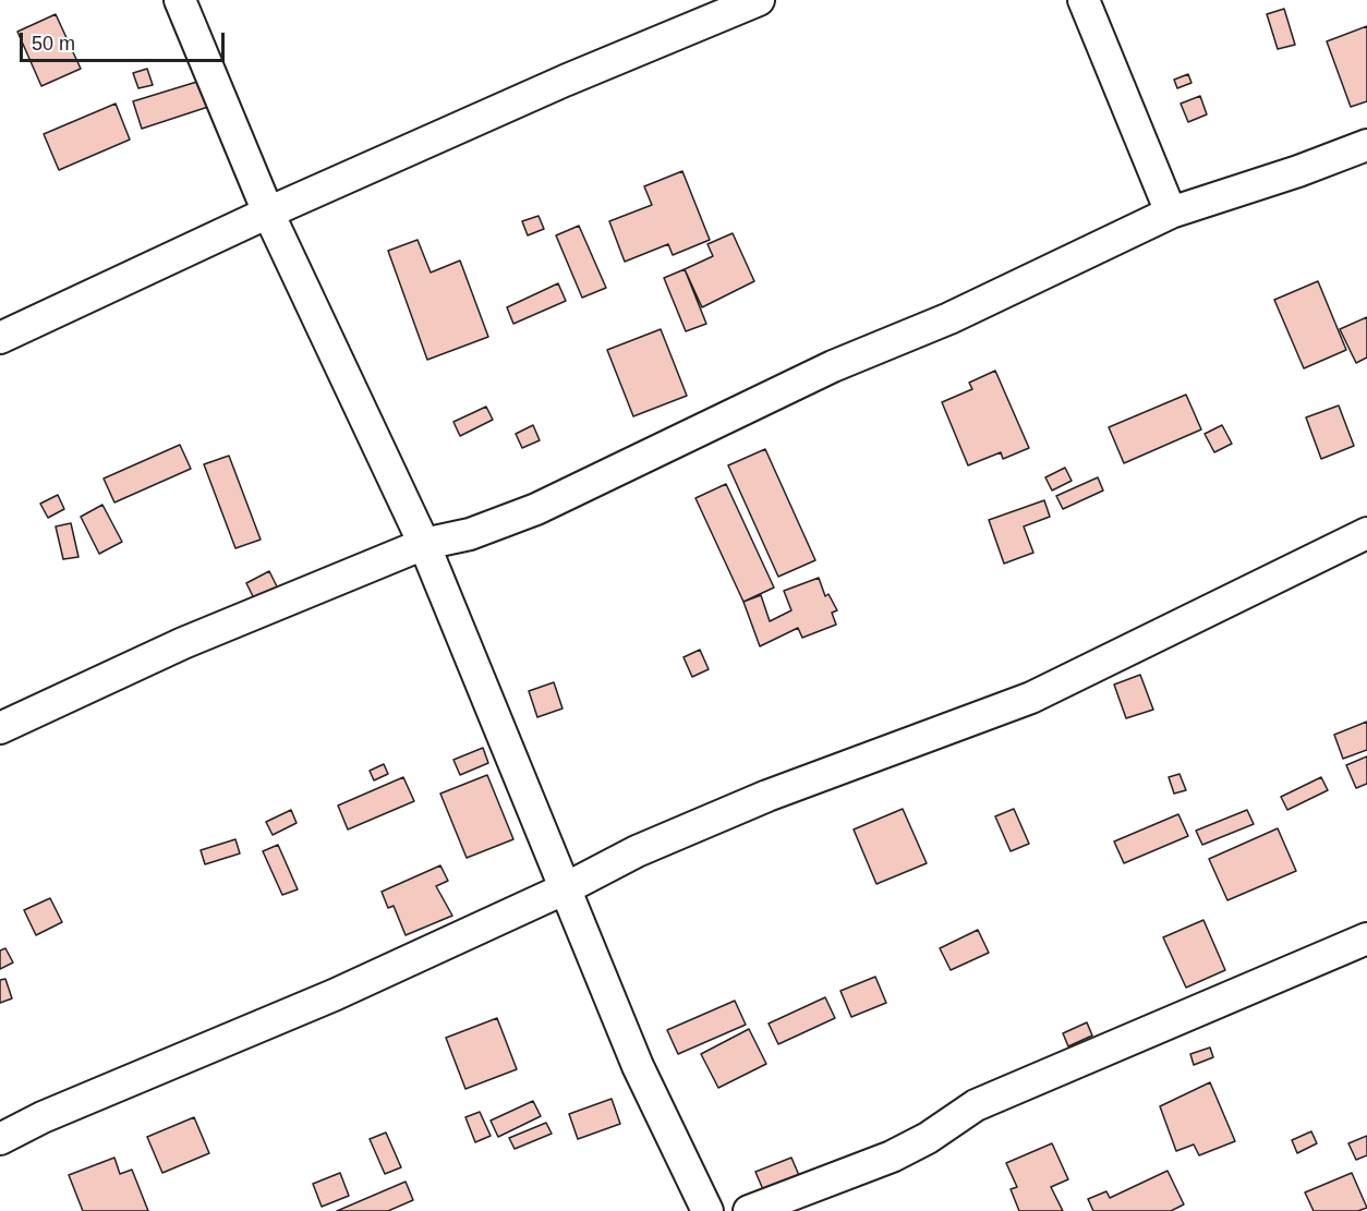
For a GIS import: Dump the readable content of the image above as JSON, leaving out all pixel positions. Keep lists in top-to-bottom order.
{
  "scale_bar": "50 m"
}
